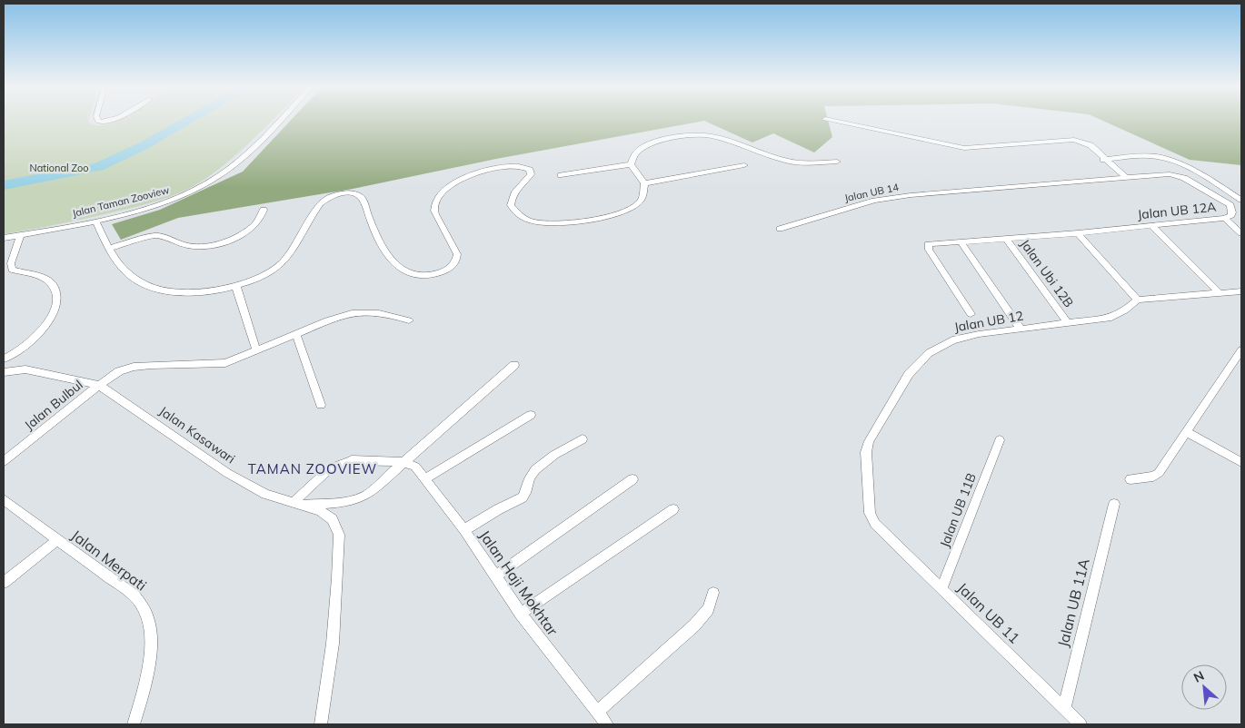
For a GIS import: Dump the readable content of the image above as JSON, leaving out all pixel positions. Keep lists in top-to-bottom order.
{
  "streets": {
    "street": [
      "Jalan UB 14",
      "Jalan Taman Zooview",
      "Jalan UB 12A",
      "Jalan Ubi 12B",
      "Jalan UB 12",
      "Jalan Bulbul",
      "Jalan Kasawari",
      "Jalan UB 11B",
      "Jalan Merpati",
      "Jalan Haji Mokhtar",
      "Jalan UB 11A",
      "Jalan UB 11"
    ]
  },
  "crossings": [
    ["Jalan UB 14", "Jalan UB 12A"],
    ["Jalan UB 12A", "Jalan Ubi 12B"],
    ["Jalan Ubi 12B", "Jalan UB 12"],
    ["Jalan UB 12", "Jalan UB 11"],
    ["Jalan Bulbul", "Jalan Kasawari"],
    ["Jalan UB 11B", "Jalan UB 11"],
    ["Jalan UB 11A", "Jalan UB 11"]
  ],
  "districts": ["TAMAN ZOOVIEW"],
  "parks": ["National Zoo"],
  "north": "top left"
}
